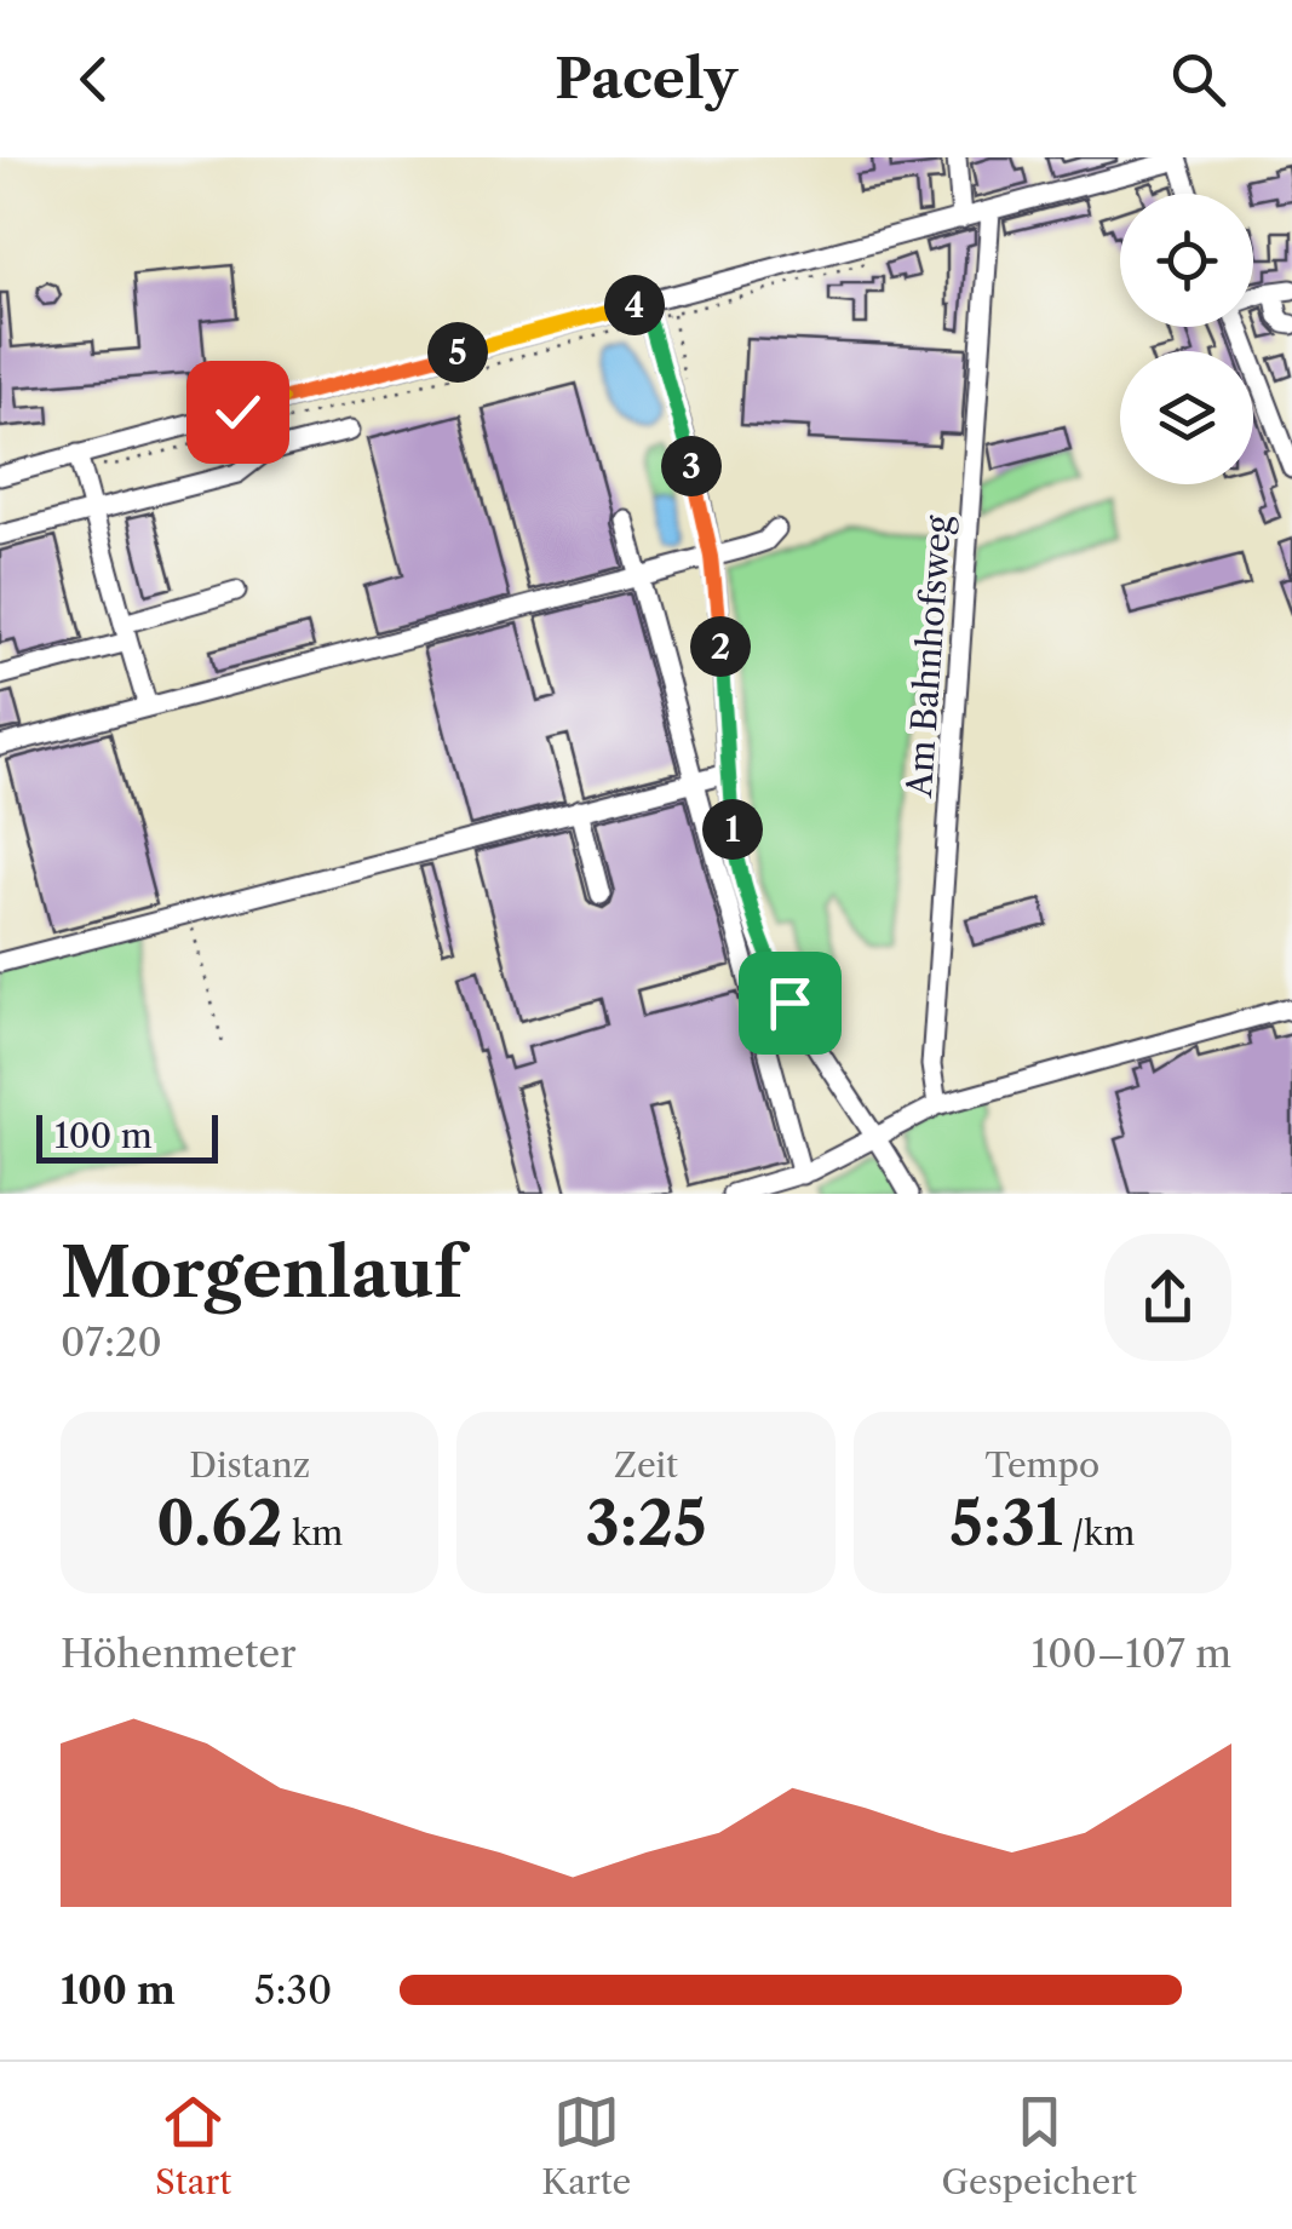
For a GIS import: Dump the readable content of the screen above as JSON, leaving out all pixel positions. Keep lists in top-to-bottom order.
{
  "streets": {
    "street": ["Am Bahnhofsweg"]
  },
  "scale_bar": "100 m",
  "page": {
    "header": "Pacely",
    "pins": [
      "4",
      "5",
      "3",
      "2",
      "1"
    ],
    "scale": "100 m",
    "heading": ["Morgenlauf", "07:20"],
    "stats": [
      ["Distanz", "0.62 km"],
      ["Zeit", "3:25"],
      ["Tempo", "5:31 /km"]
    ],
    "chart": ["Höhenmeter", "100–107 m"],
    "list": [
      {
        "name": "100 m",
        "note": "5:30"
      }
    ],
    "tabs": ["Start", "Karte", "Gespeichert"]
  }
}
